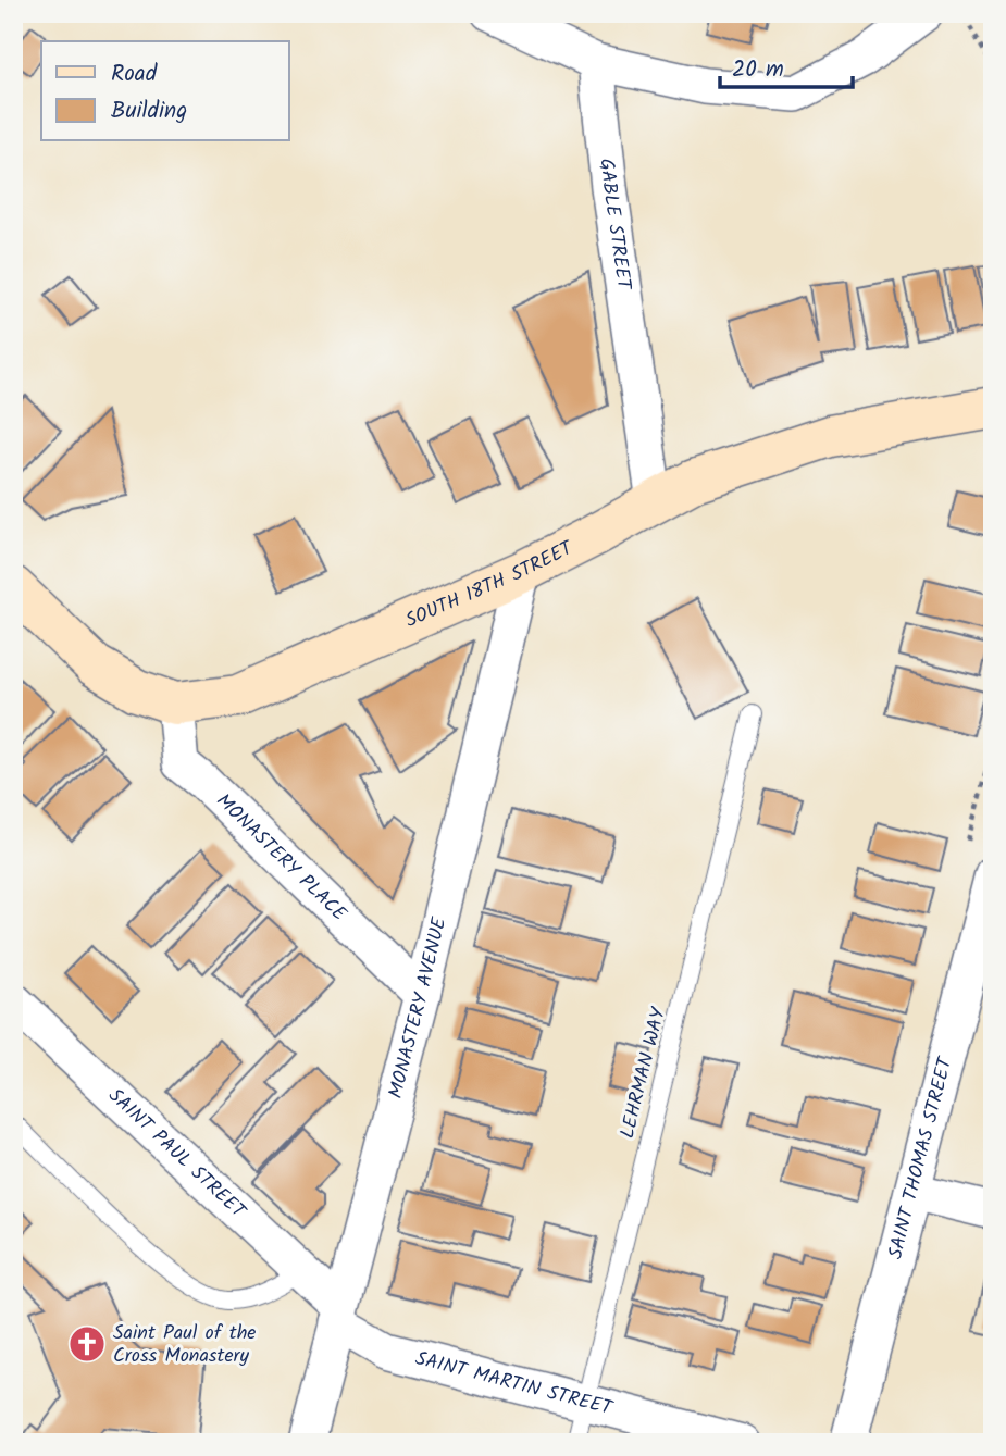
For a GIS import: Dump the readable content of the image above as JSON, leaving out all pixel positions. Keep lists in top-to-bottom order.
{
  "streets": {
    "main road": ["SOUTH 18TH STREET"],
    "street": [
      "GABLE STREET",
      "MONASTERY PLACE",
      "MONASTERY AVENUE",
      "SAINT PAUL STREET",
      "SAINT THOMAS STREET",
      "SAINT MARTIN STREET"
    ],
    "lane": ["LEHRMAN WAY"]
  },
  "crossings": [
    ["GABLE STREET", "SOUTH 18TH STREET"],
    ["SOUTH 18TH STREET", "MONASTERY PLACE"],
    ["SOUTH 18TH STREET", "MONASTERY AVENUE"],
    ["MONASTERY PLACE", "MONASTERY AVENUE"],
    ["MONASTERY AVENUE", "SAINT PAUL STREET"],
    ["MONASTERY AVENUE", "SAINT MARTIN STREET"],
    ["LEHRMAN WAY", "SAINT MARTIN STREET"],
    ["SAINT PAUL STREET", "SAINT MARTIN STREET"]
  ],
  "places": {
    "church": ["Saint Paul of the Cross Monastery"]
  },
  "legend": ["Road", "Building"],
  "scale_bar": "20 m"
}
